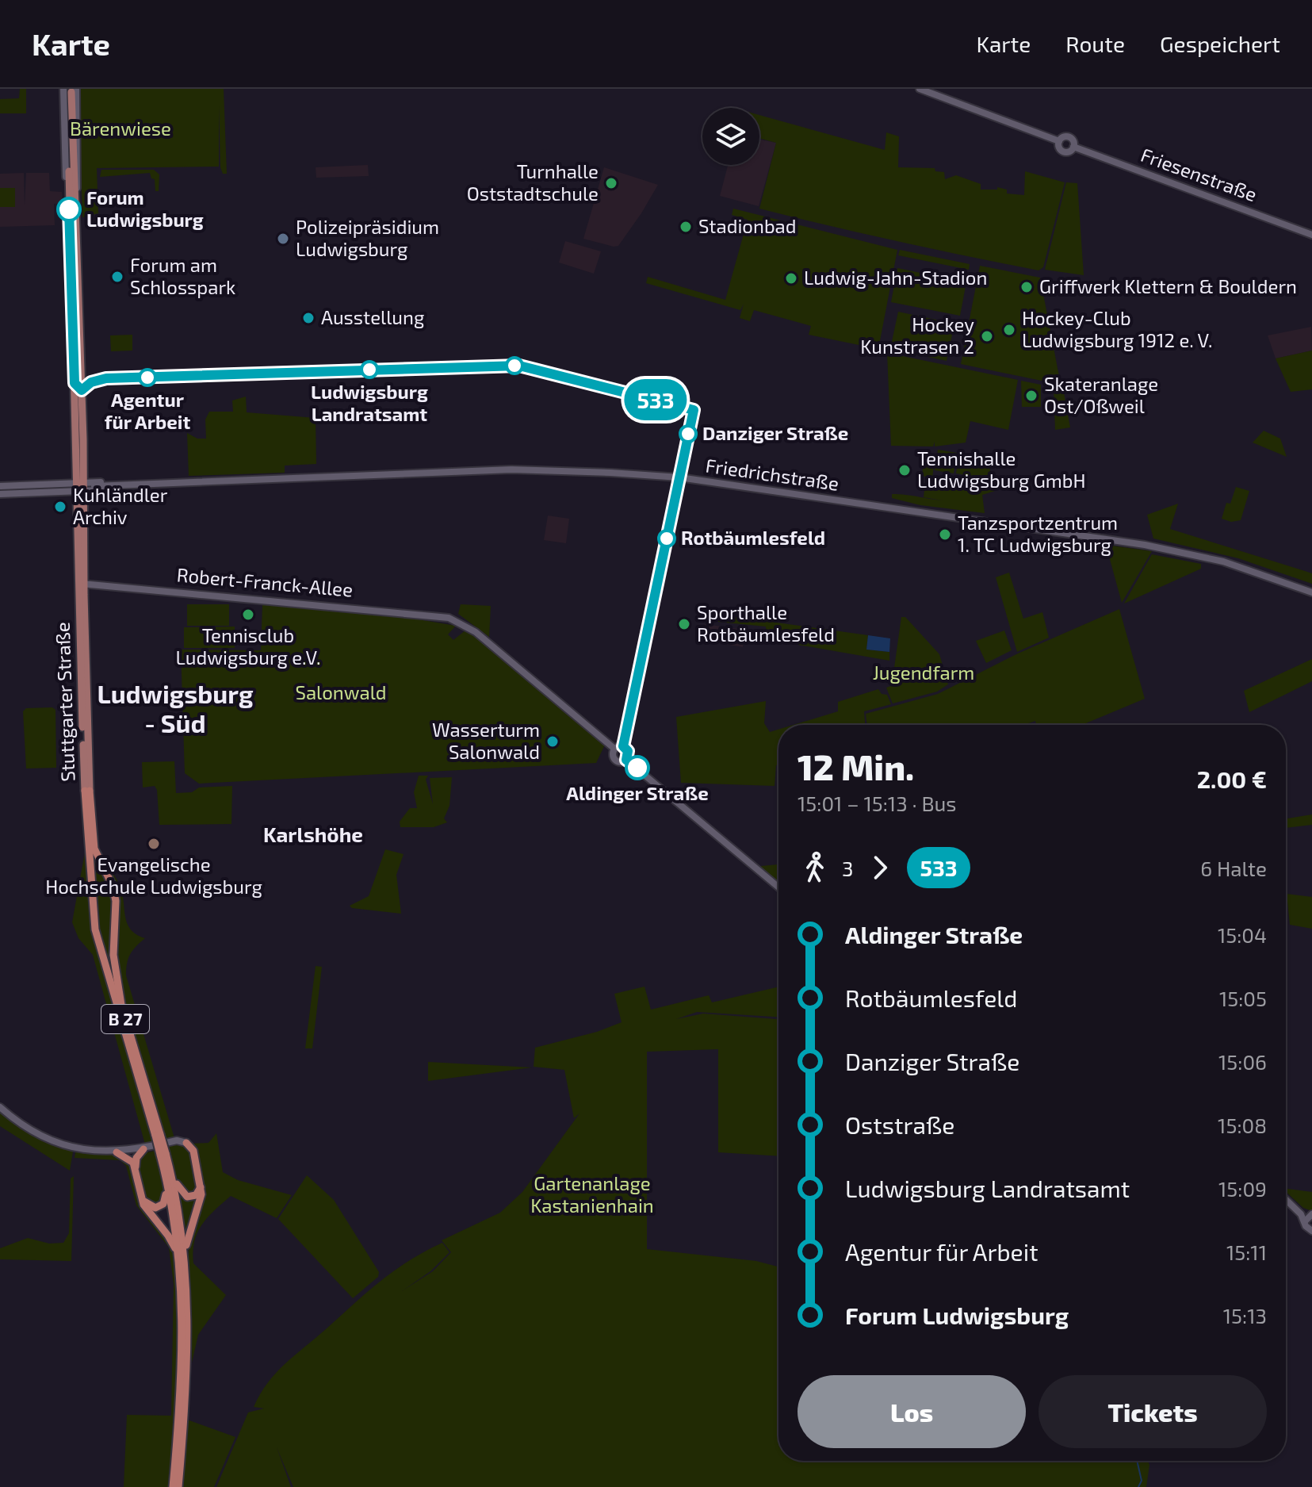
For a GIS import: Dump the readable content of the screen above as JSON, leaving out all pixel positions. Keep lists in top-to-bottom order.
{
  "streets": {
    "highway": ["Stuttgarter Straße", "B 27"],
    "main road": ["Friesenstraße", "Friedrichstraße", "Robert-Franck-Allee"]
  },
  "crossings": [
    ["Friedrichstraße", "Stuttgarter Straße"],
    ["Robert-Franck-Allee", "Stuttgarter Straße"],
    ["Stuttgarter Straße", "B 27"]
  ],
  "districts": ["Ludwigsburg - Süd", "Karlshöhe"],
  "parks": [
    "Bärenwiese",
    "Jugendfarm",
    "Salonwald",
    "Gartenanlage Kastanienhain"
  ],
  "places": [
    "Turnhalle Oststadtschule",
    "Forum Ludwigsburg",
    "Stadionbad",
    "Polizeipräsidium Ludwigsburg",
    "Forum am Schlosspark",
    "Ludwig-Jahn-Stadion",
    "Griffwerk Klettern & Bouldern",
    "Ausstellung",
    "Hockey-Club Ludwigsburg 1912 e. V.",
    "Hockey Kunstrasen 2",
    "Ludwigsburg Landratsamt",
    "Agentur für Arbeit",
    "Skateranlage Ost/Oßweil",
    "Danziger Straße",
    "Tennishalle Ludwigsburg GmbH",
    "Kuhländler Archiv",
    "Tanzsportzentrum 1. TC Ludwigsburg",
    "Rotbäumlesfeld",
    "Tennisclub Ludwigsburg e.V.",
    "Sporthalle Rotbäumlesfeld",
    "Wasserturm Salonwald",
    "Aldinger Straße",
    "Evangelische Hochschule Ludwigsburg"
  ],
  "lines": ["bus line 533"],
  "page": {
    "header": "Karte",
    "nav": ["Karte", "Route", "Gespeichert"],
    "on_map": "533",
    "heading": ["12 Min.", "15:01 – 15:13 · Bus", "2.00 €"],
    "legs": ["3", "533", "6 Halte"],
    "list": [
      {
        "name": "Aldinger Straße",
        "value": "15:04"
      },
      {
        "name": "Rotbäumlesfeld",
        "value": "15:05"
      },
      {
        "name": "Danziger Straße",
        "value": "15:06"
      },
      {
        "name": "Oststraße",
        "value": "15:08"
      },
      {
        "name": "Ludwigsburg Landratsamt",
        "value": "15:09"
      },
      {
        "name": "Agentur für Arbeit",
        "value": "15:11"
      },
      {
        "name": "Forum Ludwigsburg",
        "value": "15:13"
      }
    ],
    "buttons": ["Los", "Tickets"]
  }
}
